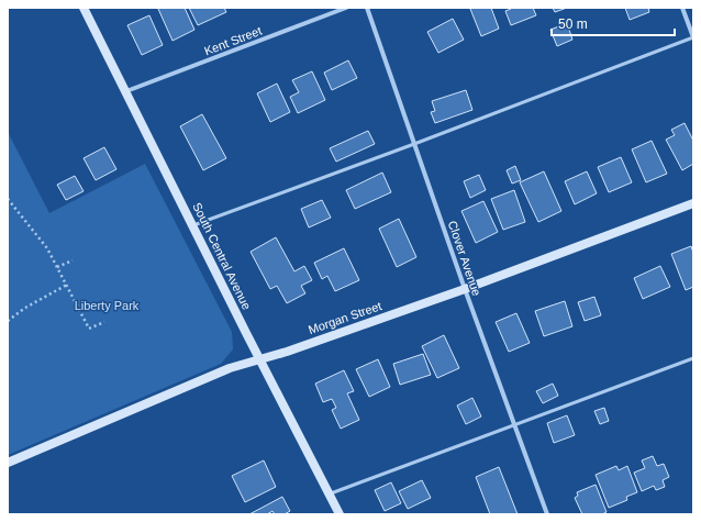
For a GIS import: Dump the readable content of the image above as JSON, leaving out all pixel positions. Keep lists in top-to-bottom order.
{
  "streets": {
    "main road": ["South Central Avenue", "Morgan Street"],
    "street": ["Kent Street", "Clover Avenue"]
  },
  "crossings": [
    ["Kent Street", "South Central Avenue"],
    ["South Central Avenue", "Morgan Street"],
    ["Clover Avenue", "Morgan Street"]
  ],
  "parks": ["Liberty Park"],
  "scale_bar": "50 m"
}
